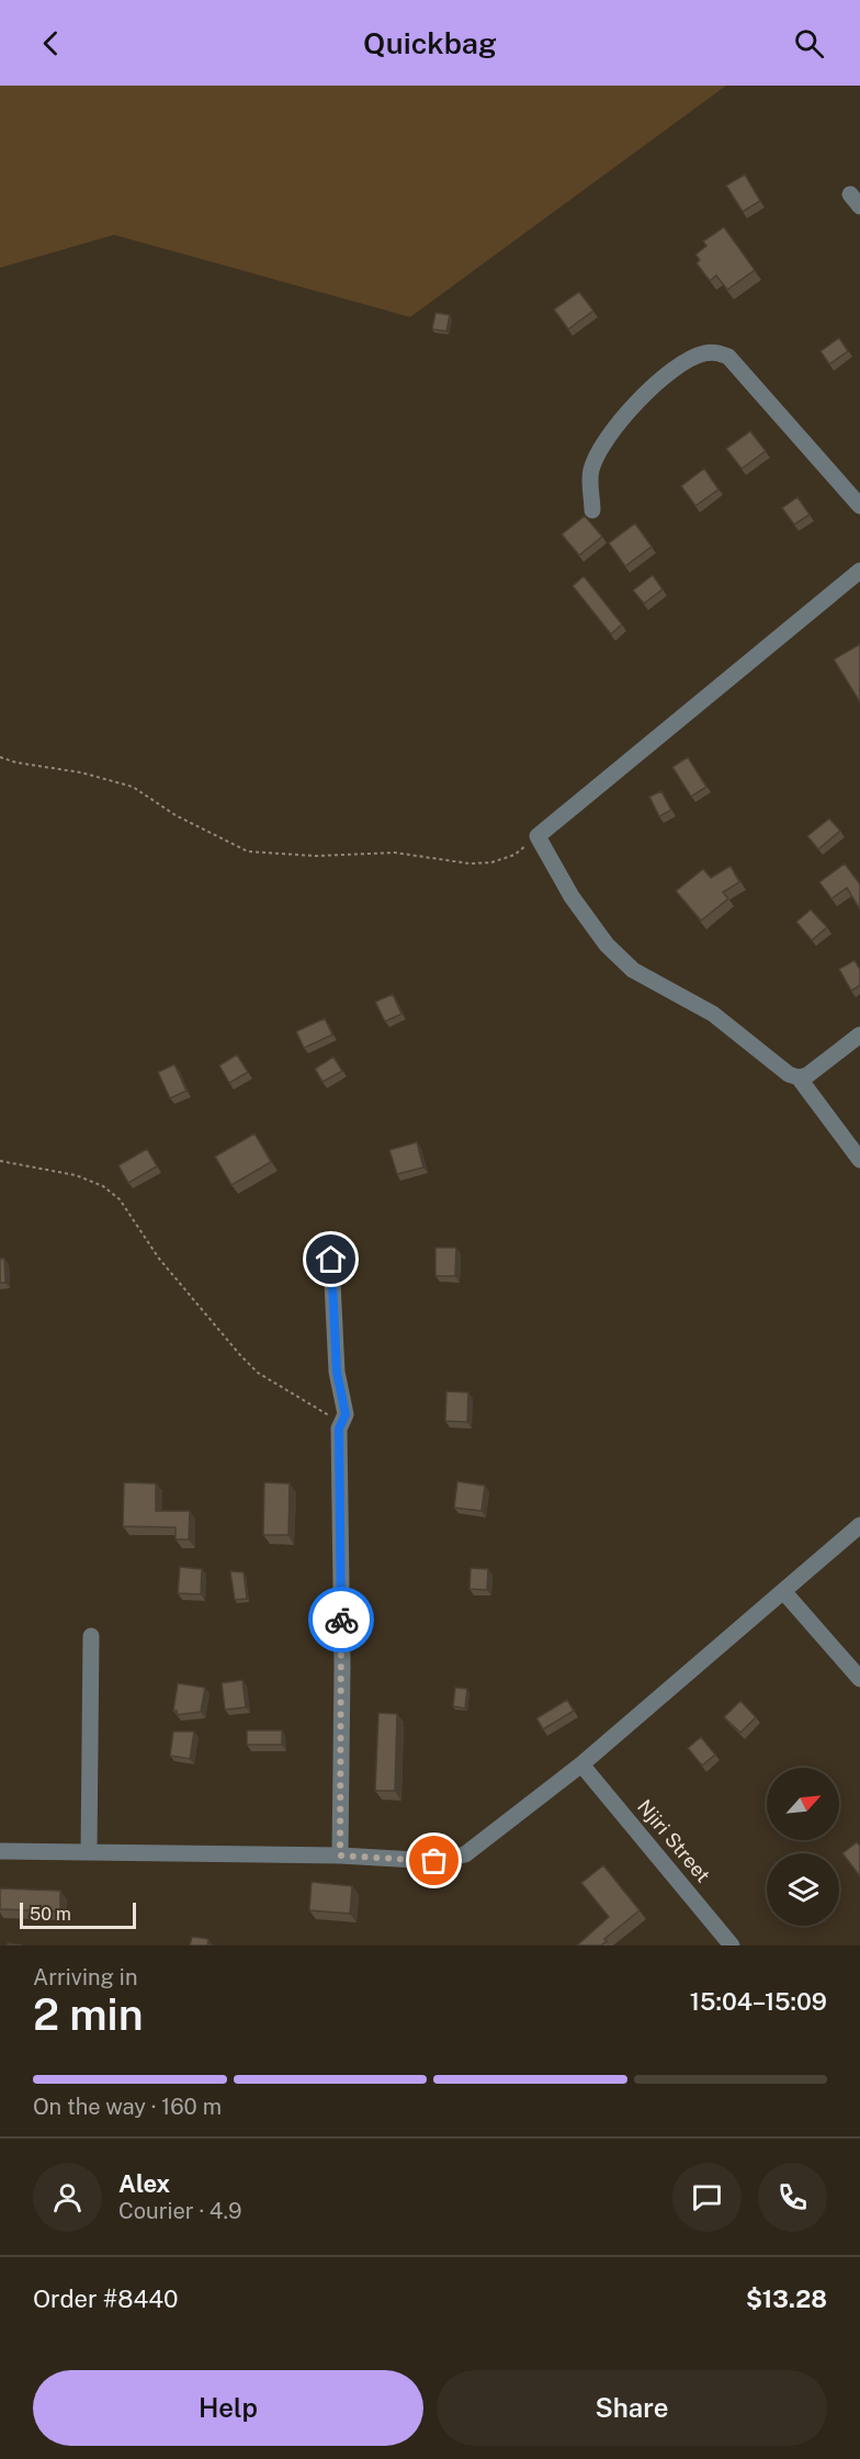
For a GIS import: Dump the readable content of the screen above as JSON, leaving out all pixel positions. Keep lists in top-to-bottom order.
{
  "streets": {
    "street": ["Njiri Street"]
  },
  "scale_bar": "50 m",
  "north": "top right",
  "page": {
    "header": "Quickbag",
    "scale": "50 m",
    "heading": ["2 min", "Arriving in", "15:04–15:09"],
    "panel": [
      "Alex",
      "Courier · 4.9",
      "Order #8440",
      "$13.28"
    ],
    "bar": "On the way · 160 m",
    "buttons": ["Help", "Share"]
  }
}
